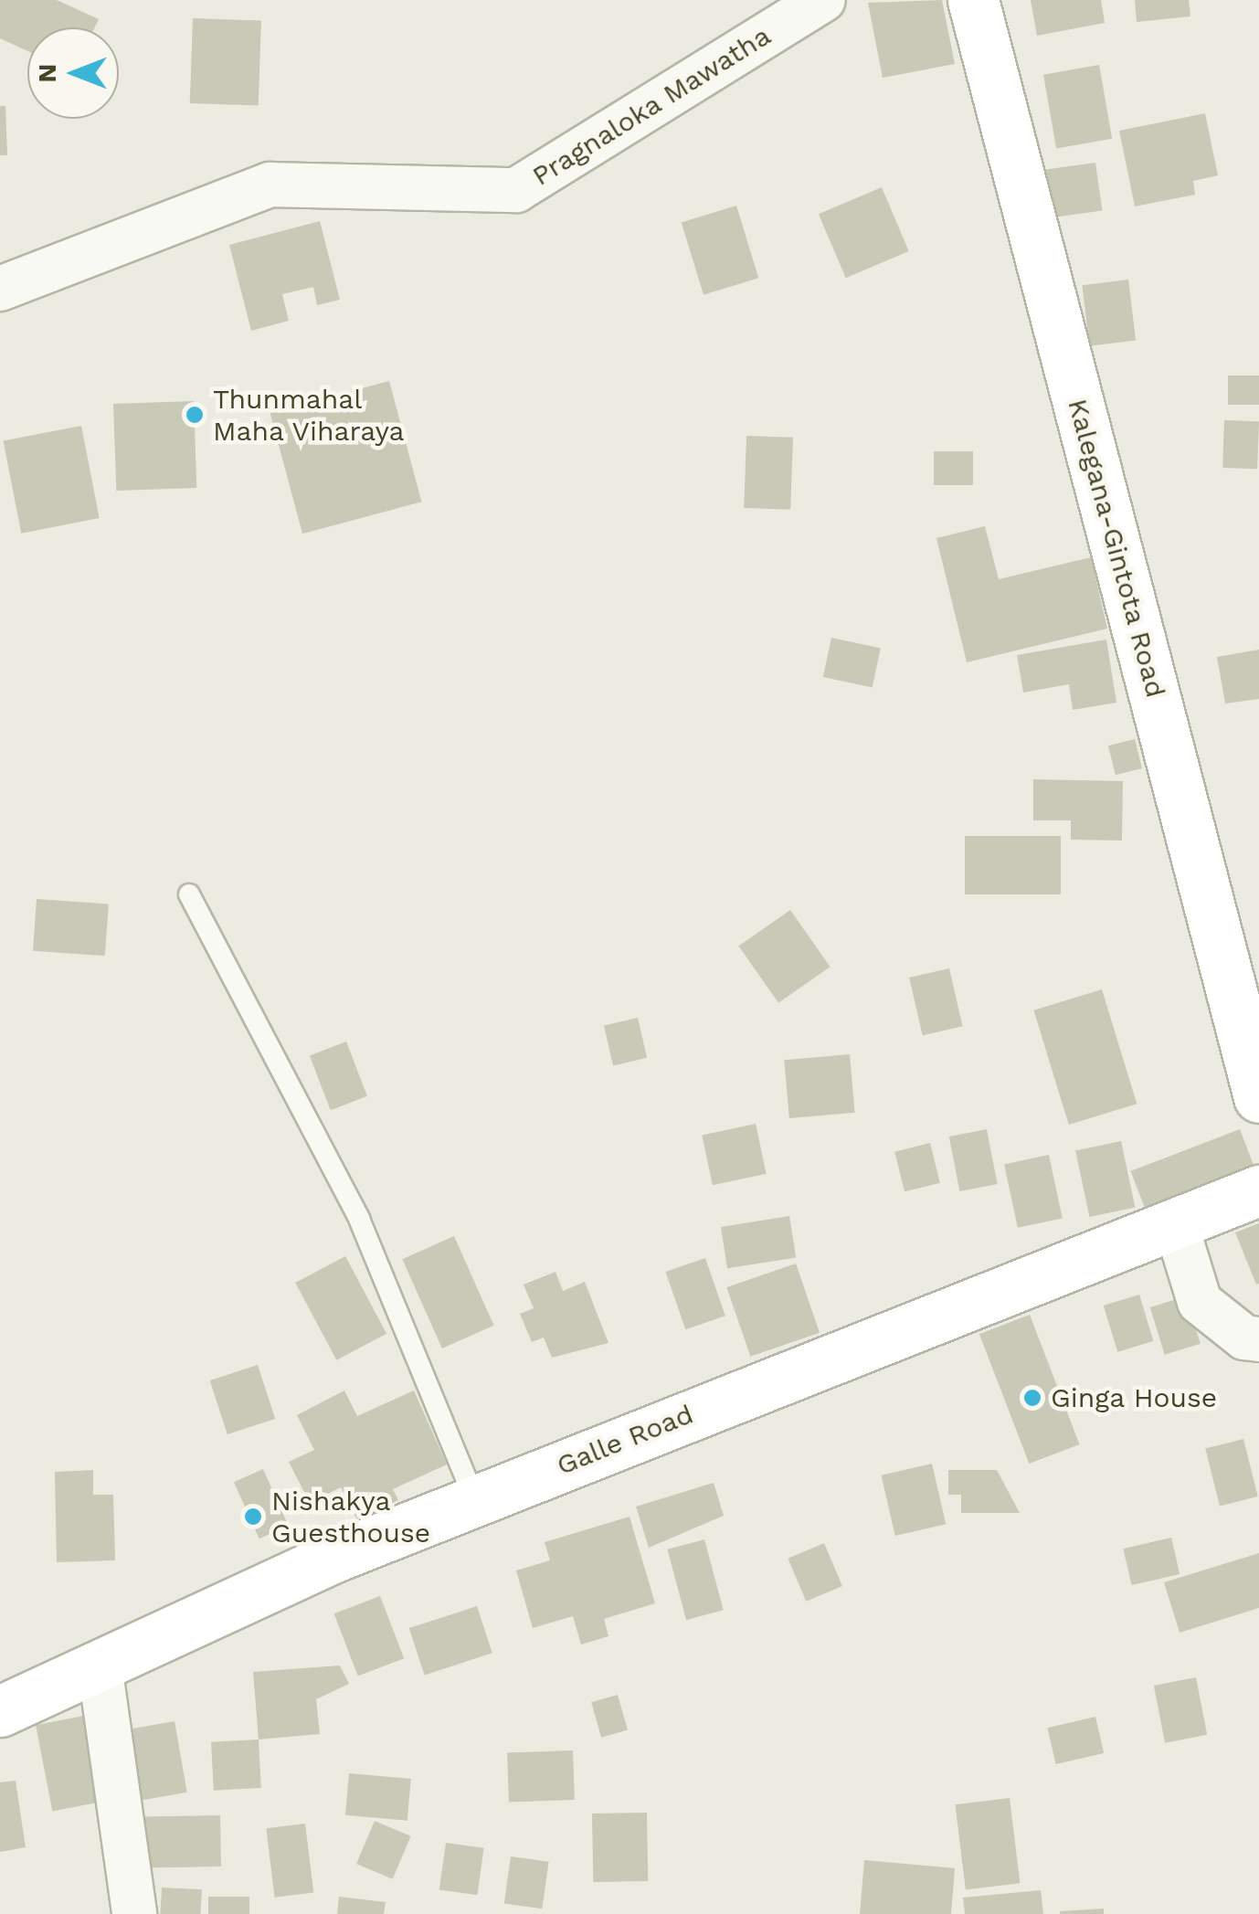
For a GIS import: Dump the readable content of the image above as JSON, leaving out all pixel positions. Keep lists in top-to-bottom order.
{
  "streets": {
    "main road": ["Kalegana-Gintota Road", "Galle Road"],
    "street": ["Pragnaloka Mawatha"]
  },
  "places": ["Thunmahal Maha Viharaya", "Ginga House", "Nishakya Guesthouse"],
  "north": "left"
}
